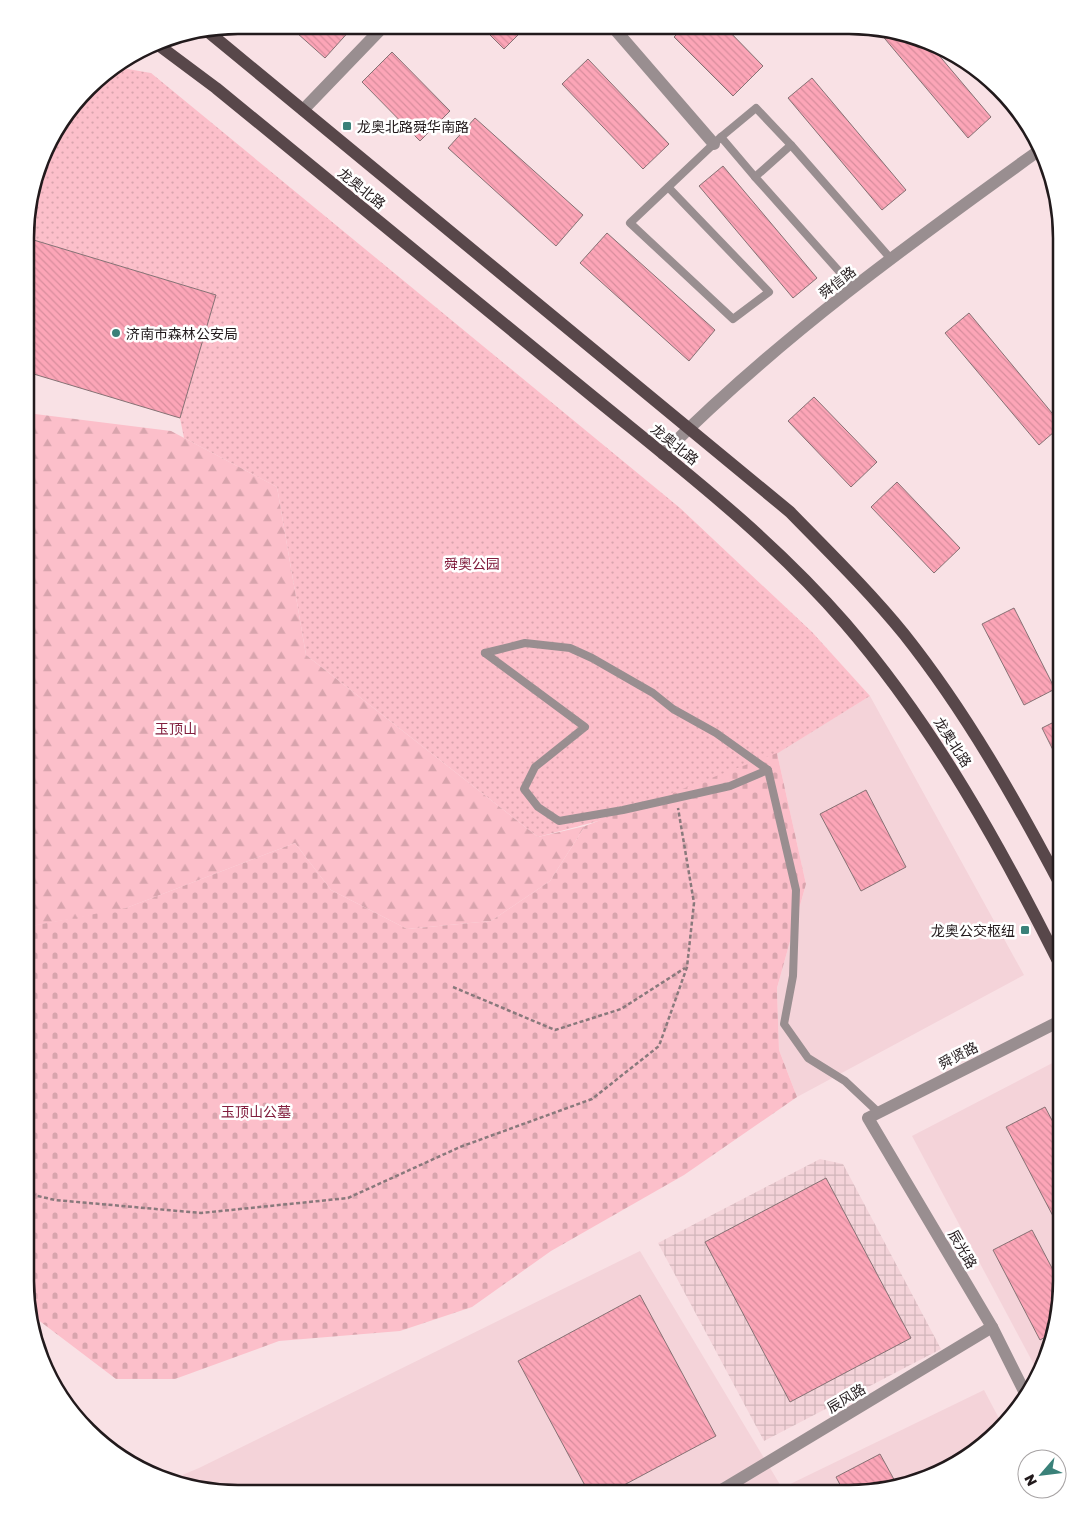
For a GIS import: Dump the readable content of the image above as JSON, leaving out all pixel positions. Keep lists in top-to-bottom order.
{
  "streets": {
    "main road": ["龙奥北路"],
    "street": [
      "舜信路",
      "舜贤路",
      "辰光路",
      "辰风路"
    ]
  },
  "crossings": [
    ["龙奥北路", "舜信路"],
    ["舜贤路", "辰光路"],
    ["辰光路", "辰风路"]
  ],
  "parks": ["舜奥公园", "玉顶山", "玉顶山公墓"],
  "places": {
    "transit": ["龙奥北路舜华南路", "龙奥公交枢纽"],
    "other": ["济南市森林公安局"]
  },
  "north": "bottom left"
}
